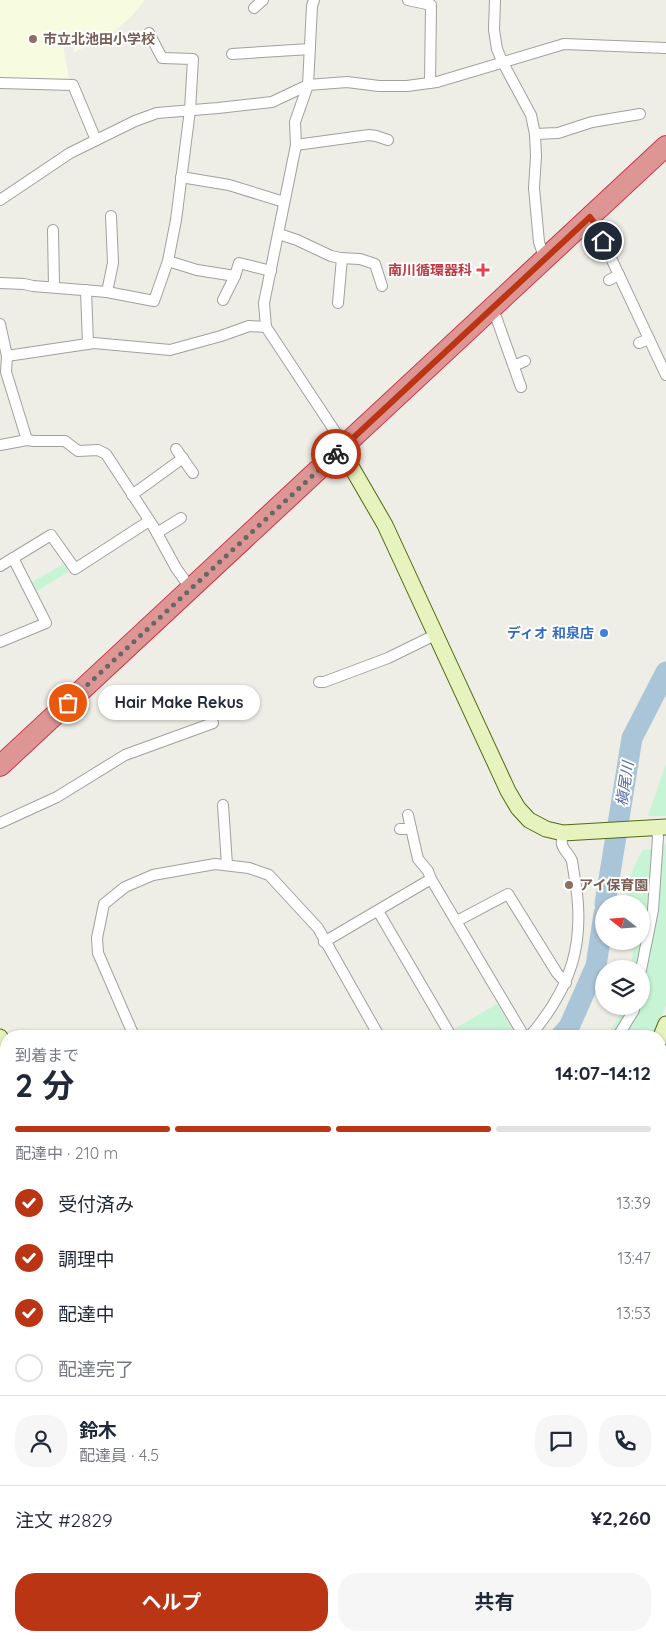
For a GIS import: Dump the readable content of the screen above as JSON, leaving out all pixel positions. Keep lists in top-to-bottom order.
{
  "water": ["槇尾川"],
  "places": {
    "other": [
      "市立北池田小学校",
      "ディオ 和泉店",
      "Hair Make Rekus",
      "アイ保育園"
    ],
    "health": ["南川循環器科"]
  },
  "north": "left",
  "page": {
    "bubble": "Hair Make Rekus",
    "heading": ["2 分", "到着まで", "14:07–14:12"],
    "panel": [
      "鈴木",
      "配達員 · 4.5",
      "注文 #2829",
      "¥2,260"
    ],
    "bar": "配達中 · 210 m",
    "list": [
      ["受付済み", "13:39"],
      ["調理中", "13:47"],
      ["配達中", "13:53"],
      "配達完了"
    ],
    "buttons": ["ヘルプ", "共有"]
  }
}
